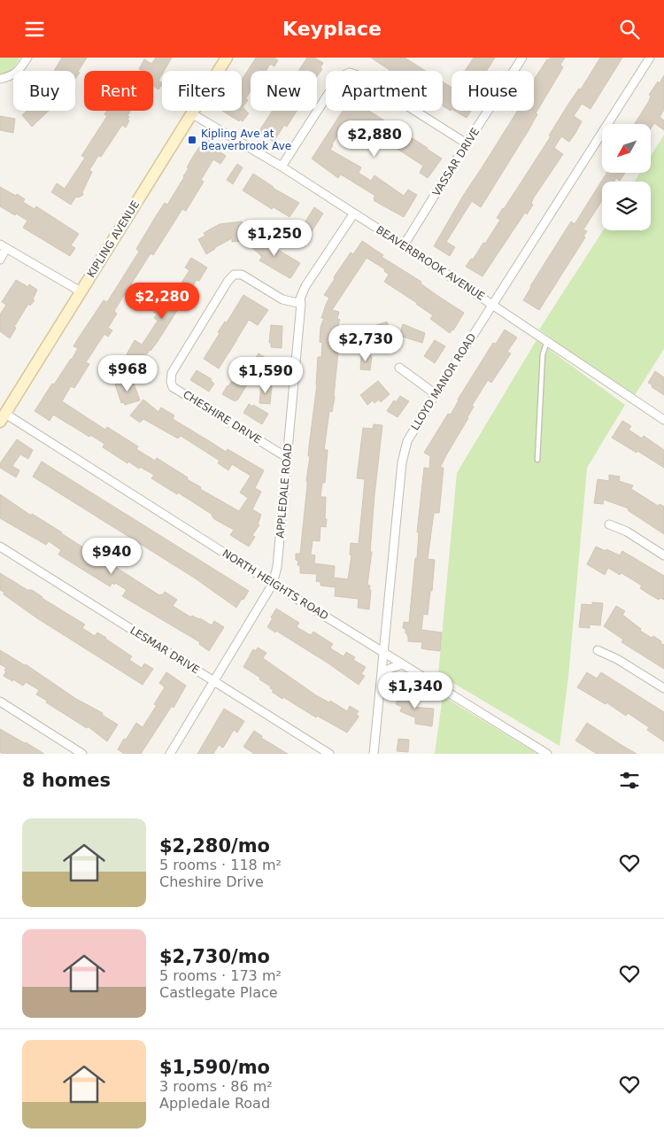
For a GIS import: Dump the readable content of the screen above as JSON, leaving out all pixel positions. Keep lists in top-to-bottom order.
{
  "streets": {
    "main road": ["KIPLING AVENUE"],
    "street": [
      "VASSAR DRIVE",
      "BEAVERBROOK AVENUE",
      "LLOYD MANOR ROAD",
      "CHESHIRE DRIVE",
      "APPLEDALE ROAD",
      "NORTH HEIGHTS ROAD",
      "LESMAR DRIVE"
    ]
  },
  "crossings": [
    ["VASSAR DRIVE", "BEAVERBROOK AVENUE"],
    ["KIPLING AVENUE", "BEAVERBROOK AVENUE"],
    ["KIPLING AVENUE", "NORTH HEIGHTS ROAD"],
    ["BEAVERBROOK AVENUE", "LLOYD MANOR ROAD"],
    ["BEAVERBROOK AVENUE", "APPLEDALE ROAD"],
    ["LLOYD MANOR ROAD", "NORTH HEIGHTS ROAD"],
    ["CHESHIRE DRIVE", "APPLEDALE ROAD"],
    ["APPLEDALE ROAD", "NORTH HEIGHTS ROAD"],
    ["APPLEDALE ROAD", "LESMAR DRIVE"]
  ],
  "places": {
    "transit": ["Kipling Ave at Beaverbrook Ave"]
  },
  "north": "bottom left",
  "page": {
    "header": "Keyplace",
    "chip": [
      "Buy",
      "Rent",
      "Filters",
      "New",
      "Apartment",
      "House"
    ],
    "price": [
      "$2,880",
      "$1,250",
      "$2,280",
      "$2,730",
      "$968",
      "$1,590",
      "$940",
      "$1,340"
    ],
    "heading": "8 homes",
    "list": [
      {
        "name": "$2,280/mo",
        "note": "5 rooms · 118 m² · Cheshire Drive"
      },
      {
        "name": "$2,730/mo",
        "note": "5 rooms · 173 m² · Castlegate Place"
      },
      {
        "name": "$1,590/mo",
        "note": "3 rooms · 86 m² · Appledale Road"
      }
    ]
  }
}
